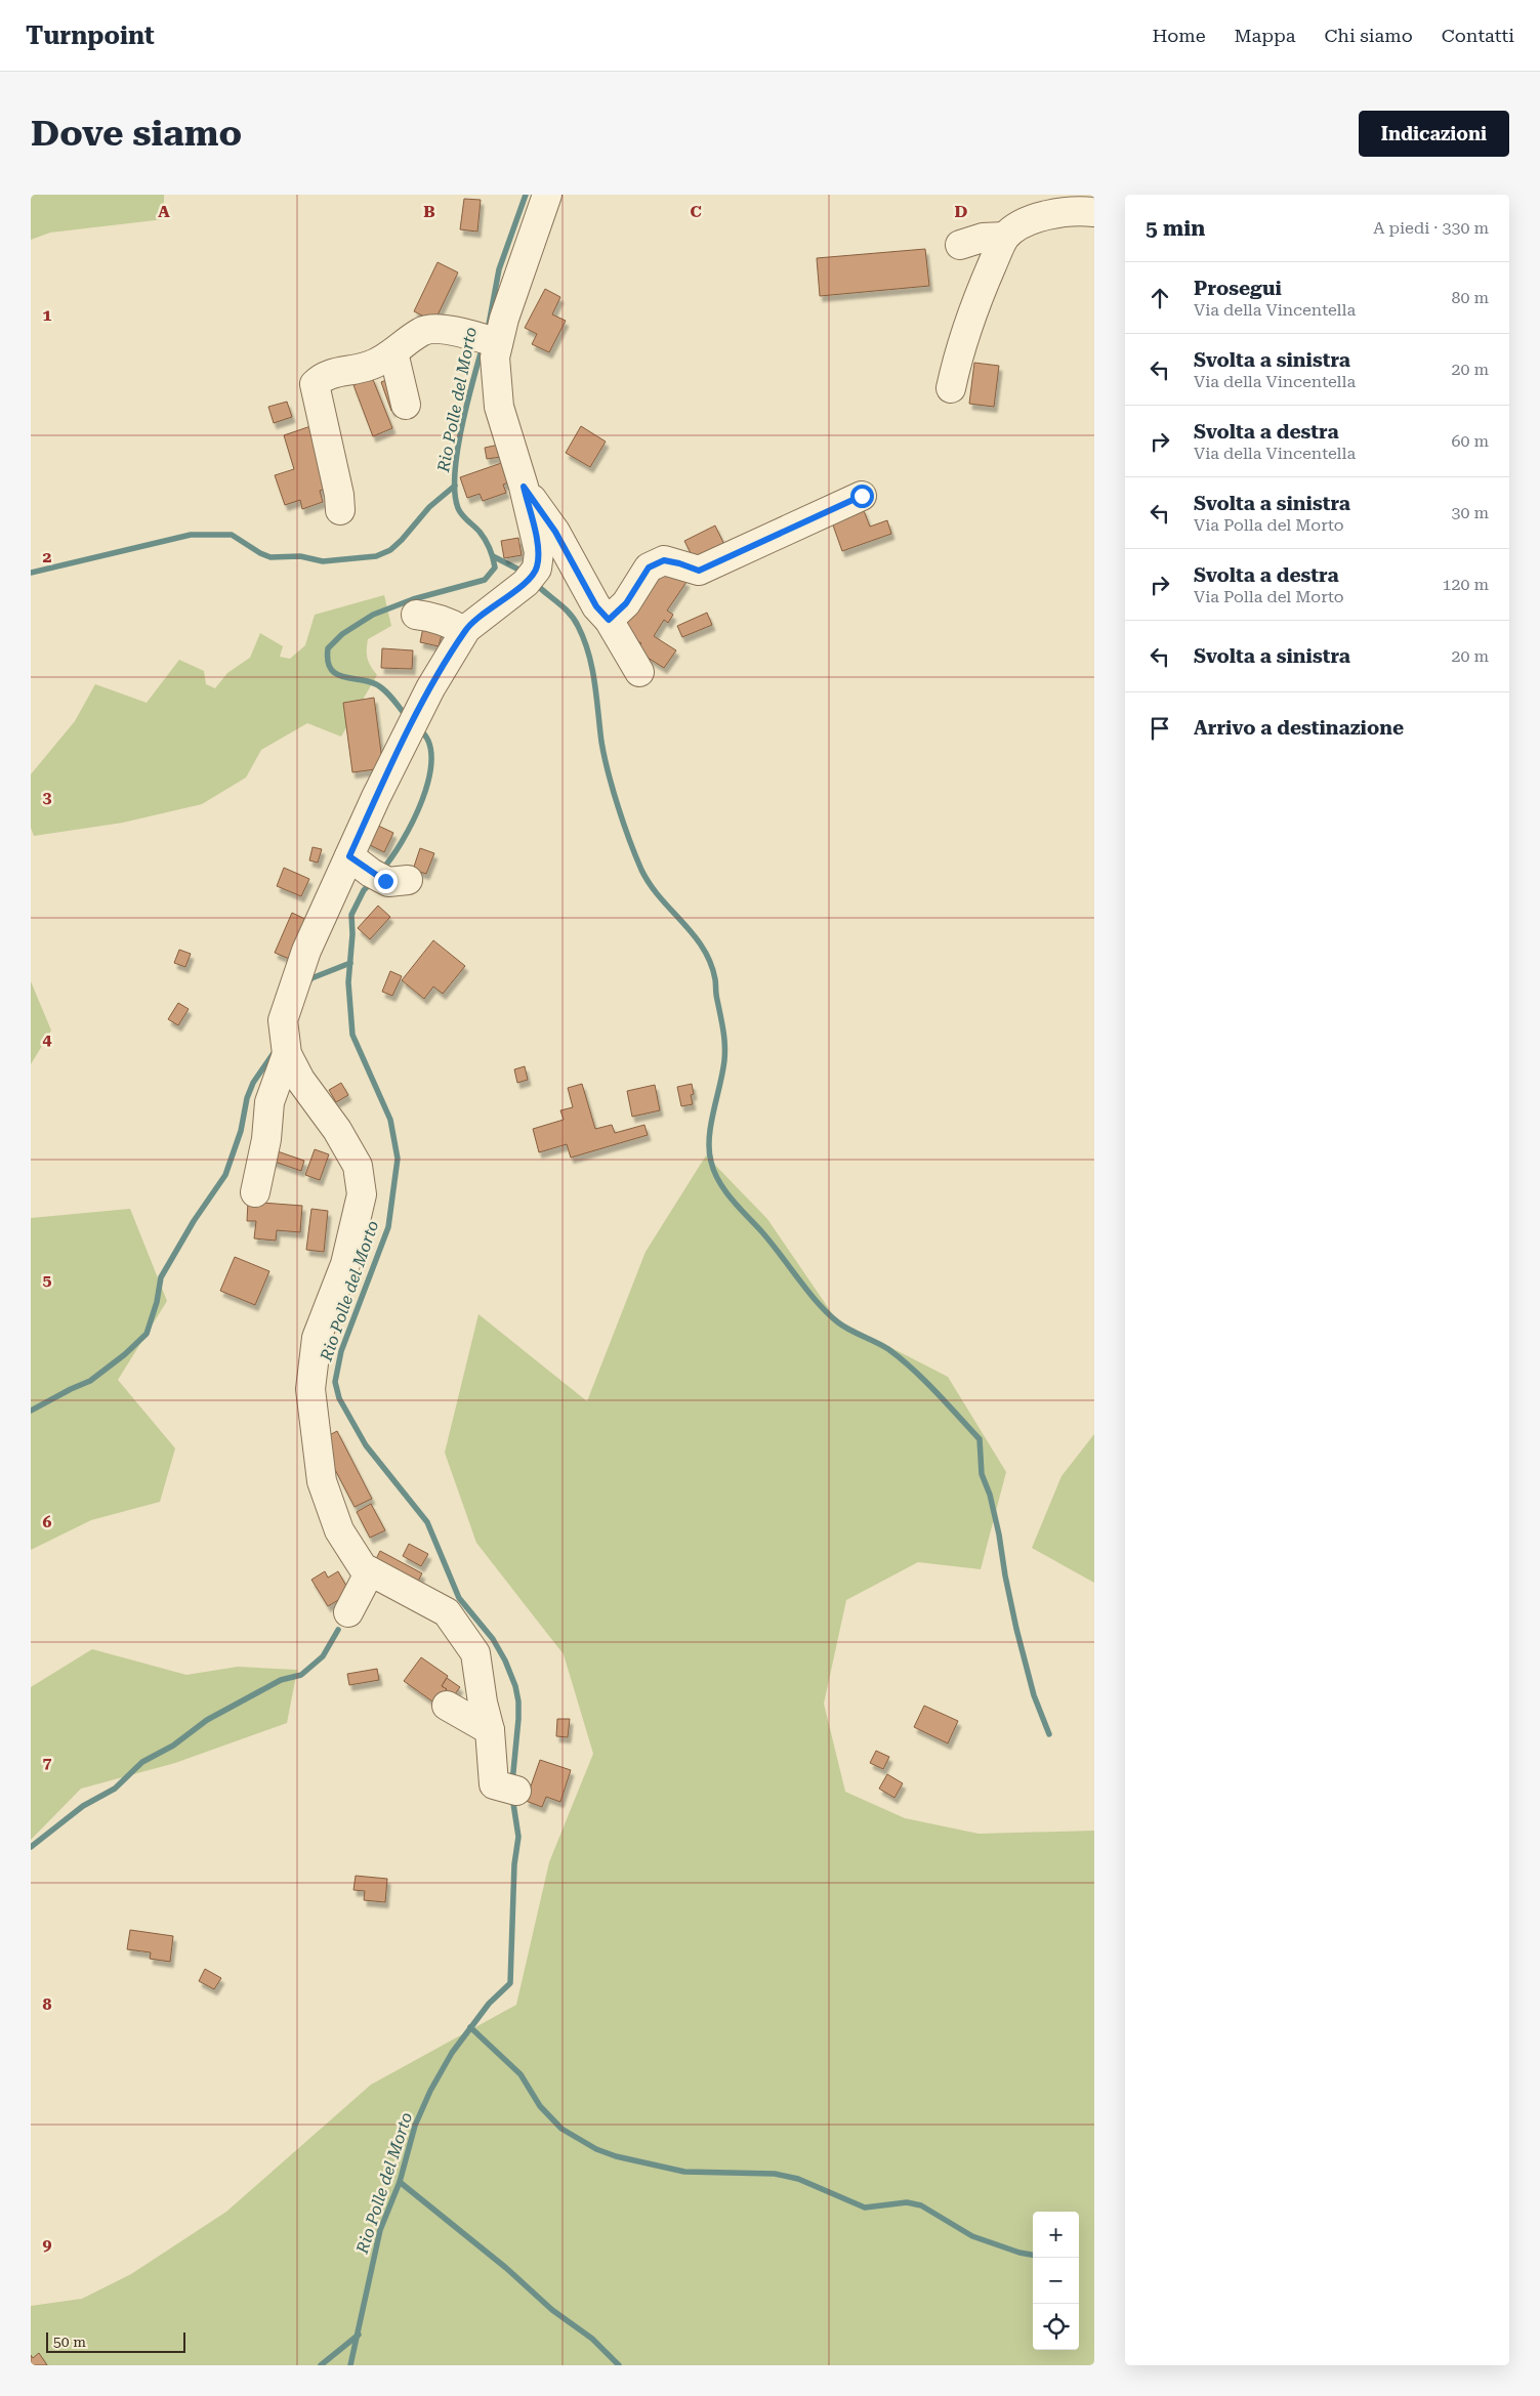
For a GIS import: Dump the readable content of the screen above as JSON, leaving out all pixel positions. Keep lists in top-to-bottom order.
{
  "water": ["Rio Polle del Morto"],
  "scale_bar": "50 m",
  "page": {
    "header": "Turnpoint",
    "nav": [
      "Home",
      "Mappa",
      "Chi siamo",
      "Contatti"
    ],
    "buttons": "Indicazioni",
    "title": "Dove siamo",
    "heading": ["5 min", "A piedi · 330 m"],
    "list": [
      ["Prosegui", "Via della Vincentella", "80 m"],
      ["Svolta a sinistra", "Via della Vincentella", "20 m"],
      ["Svolta a destra", "Via della Vincentella", "60 m"],
      ["Svolta a sinistra", "Via Polla del Morto", "30 m"],
      ["Svolta a destra", "Via Polla del Morto", "120 m"],
      ["Svolta a sinistra", "20 m"],
      "Arrivo a destinazione"
    ],
    "map_buttons": ["+", "−"],
    "scale": "50 m"
  },
  "grid": {
    "columns": [
      "A",
      "B",
      "C",
      "D"
    ],
    "rows": [
      "1",
      "2",
      "3",
      "4",
      "5",
      "6",
      "7",
      "8",
      "9"
    ]
  }
}
